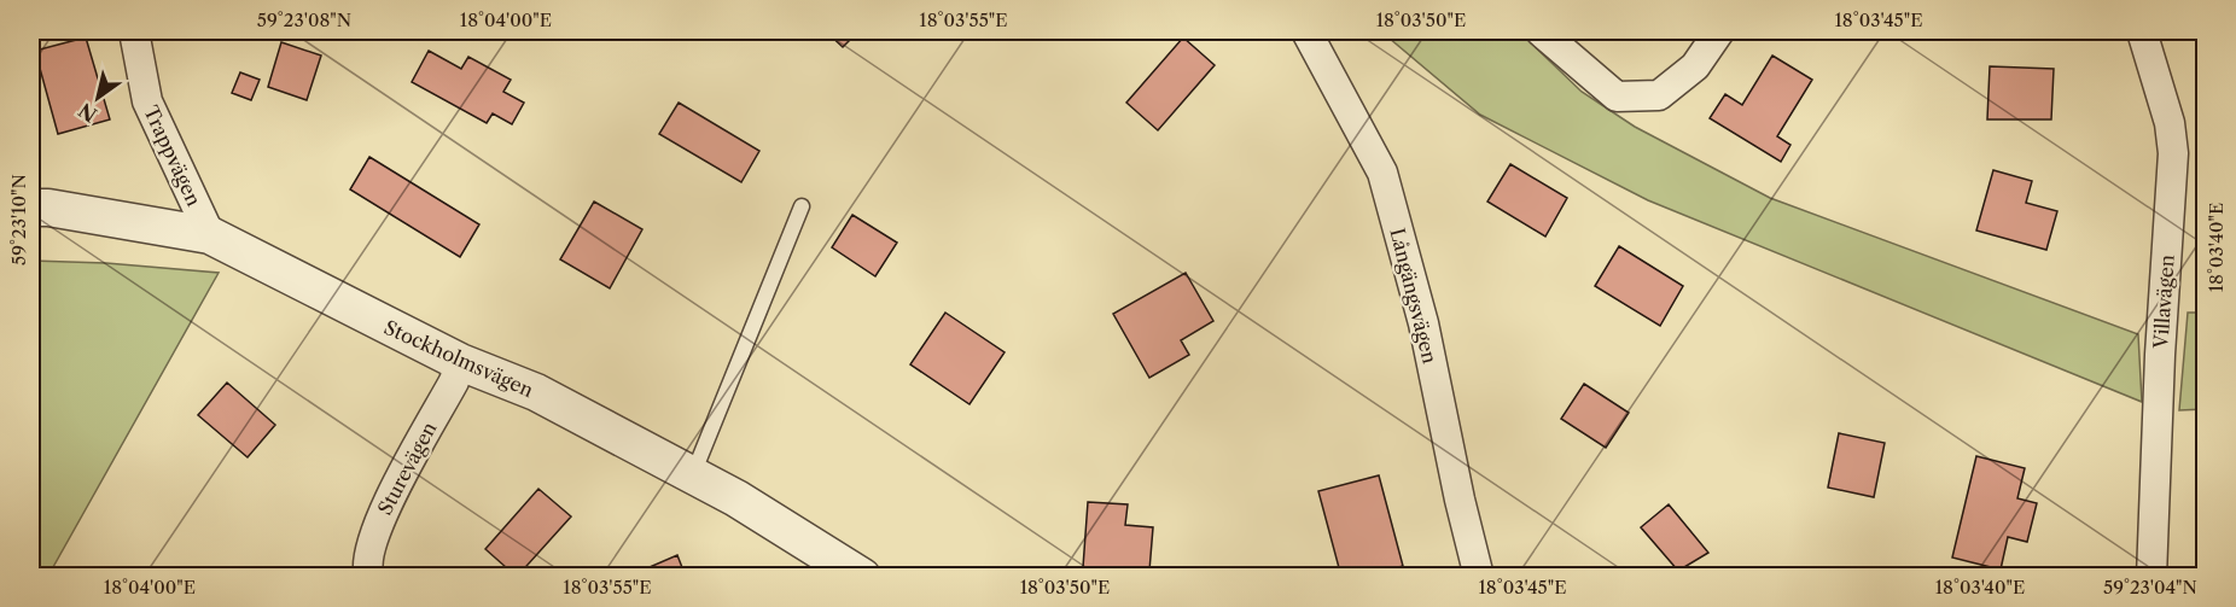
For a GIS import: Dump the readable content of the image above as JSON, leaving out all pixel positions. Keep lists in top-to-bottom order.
{
  "streets": {
    "street": [
      "Trappvägen",
      "Långängsvägen",
      "Villavägen",
      "Stockholmsvägen",
      "Sturevägen"
    ]
  },
  "crossings": [
    ["Trappvägen", "Stockholmsvägen"],
    ["Stockholmsvägen", "Sturevägen"]
  ],
  "north": "bottom left",
  "coordinates": [
    "59°23'08\"N",
    "18°04'00\"E",
    "18°03'55\"E",
    "18°03'50\"E",
    "18°03'45\"E",
    "59°23'10\"N",
    "18°03'40\"E",
    "59°23'04\"N"
  ]
}
